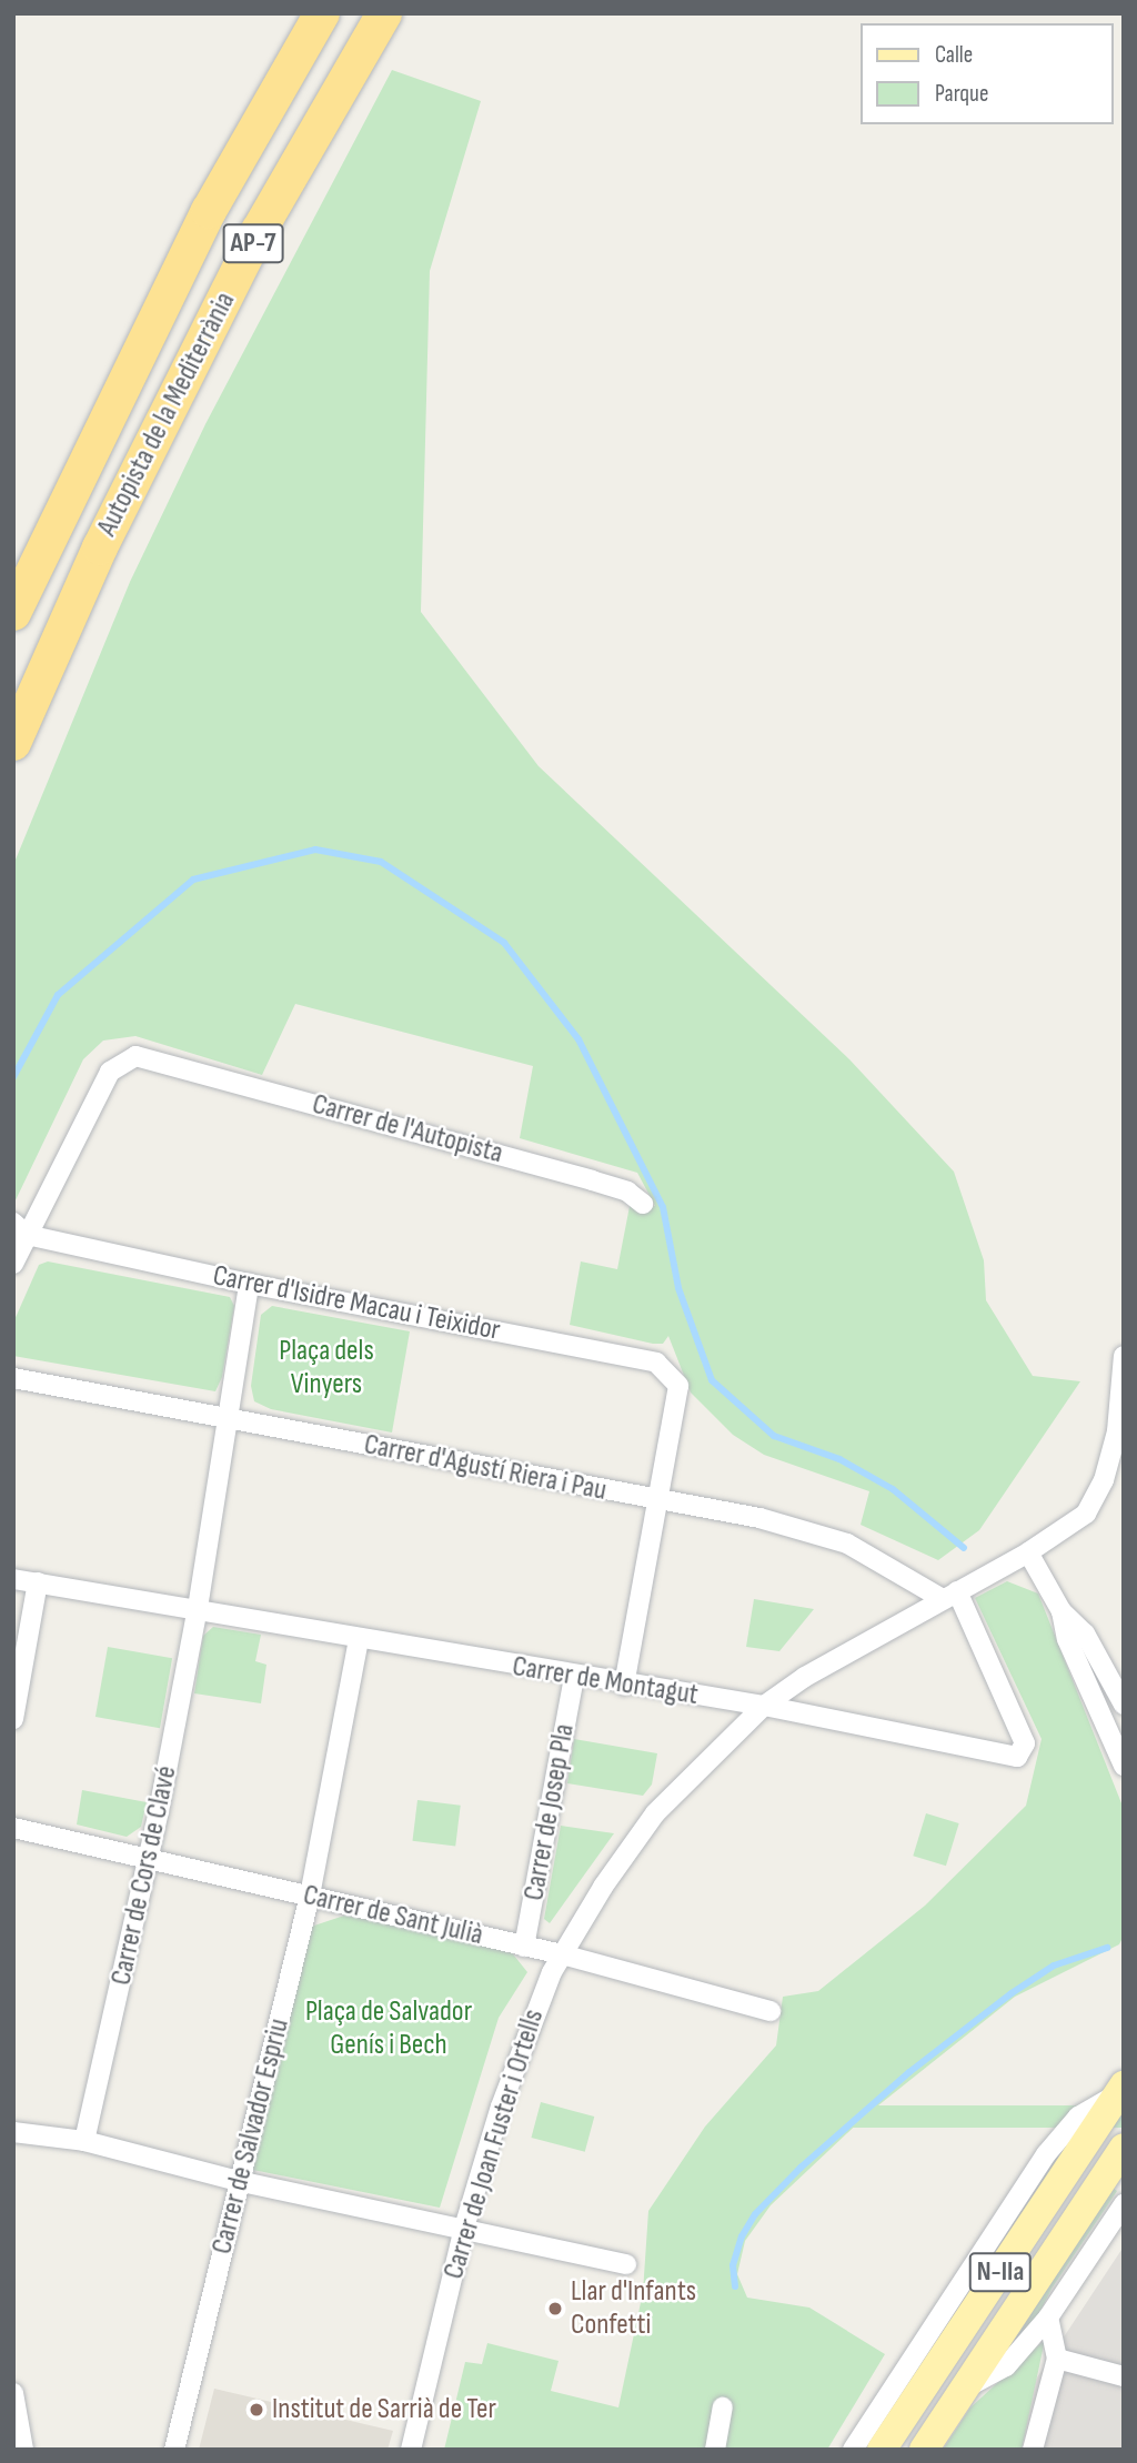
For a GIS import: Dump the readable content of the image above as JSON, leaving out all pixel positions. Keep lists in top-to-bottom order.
{
  "streets": {
    "highway": ["AP-7", "Autopista de la Mediterrània"],
    "main road": ["N-IIa"],
    "street": [
      "Carrer de l'Autopista",
      "Carrer d'Isidre Macau i Teixidor",
      "Carrer d'Agustí Riera i Pau",
      "Carrer de Montagut",
      "Carrer de Josep Pla",
      "Carrer de Cors de Clavé",
      "Carrer de Sant Julià",
      "Carrer de Salvador Espriu",
      "Carrer de Joan Fuster i Ortells"
    ]
  },
  "crossings": [
    ["Carrer de l'Autopista", "Carrer d'Isidre Macau i Teixidor"],
    ["Carrer d'Isidre Macau i Teixidor", "Carrer d'Agustí Riera i Pau"],
    ["Carrer d'Isidre Macau i Teixidor", "Carrer de Cors de Clavé"],
    ["Carrer d'Agustí Riera i Pau", "Carrer de Montagut"],
    ["Carrer d'Agustí Riera i Pau", "Carrer de Cors de Clavé"],
    ["Carrer d'Agustí Riera i Pau", "Carrer de Joan Fuster i Ortells"],
    ["Carrer de Montagut", "Carrer de Josep Pla"],
    ["Carrer de Montagut", "Carrer de Cors de Clavé"],
    ["Carrer de Montagut", "Carrer de Salvador Espriu"],
    ["Carrer de Montagut", "Carrer de Joan Fuster i Ortells"],
    ["Carrer de Josep Pla", "Carrer de Sant Julià"],
    ["Carrer de Cors de Clavé", "Carrer de Sant Julià"],
    ["Carrer de Sant Julià", "Carrer de Salvador Espriu"],
    ["Carrer de Sant Julià", "Carrer de Joan Fuster i Ortells"]
  ],
  "parks": ["Plaça dels Vinyers", "Plaça de Salvador Genís i Bech"],
  "places": ["Llar d'Infants Confetti", "Institut de Sarrià de Ter"],
  "legend": ["Calle", "Parque"]
}
